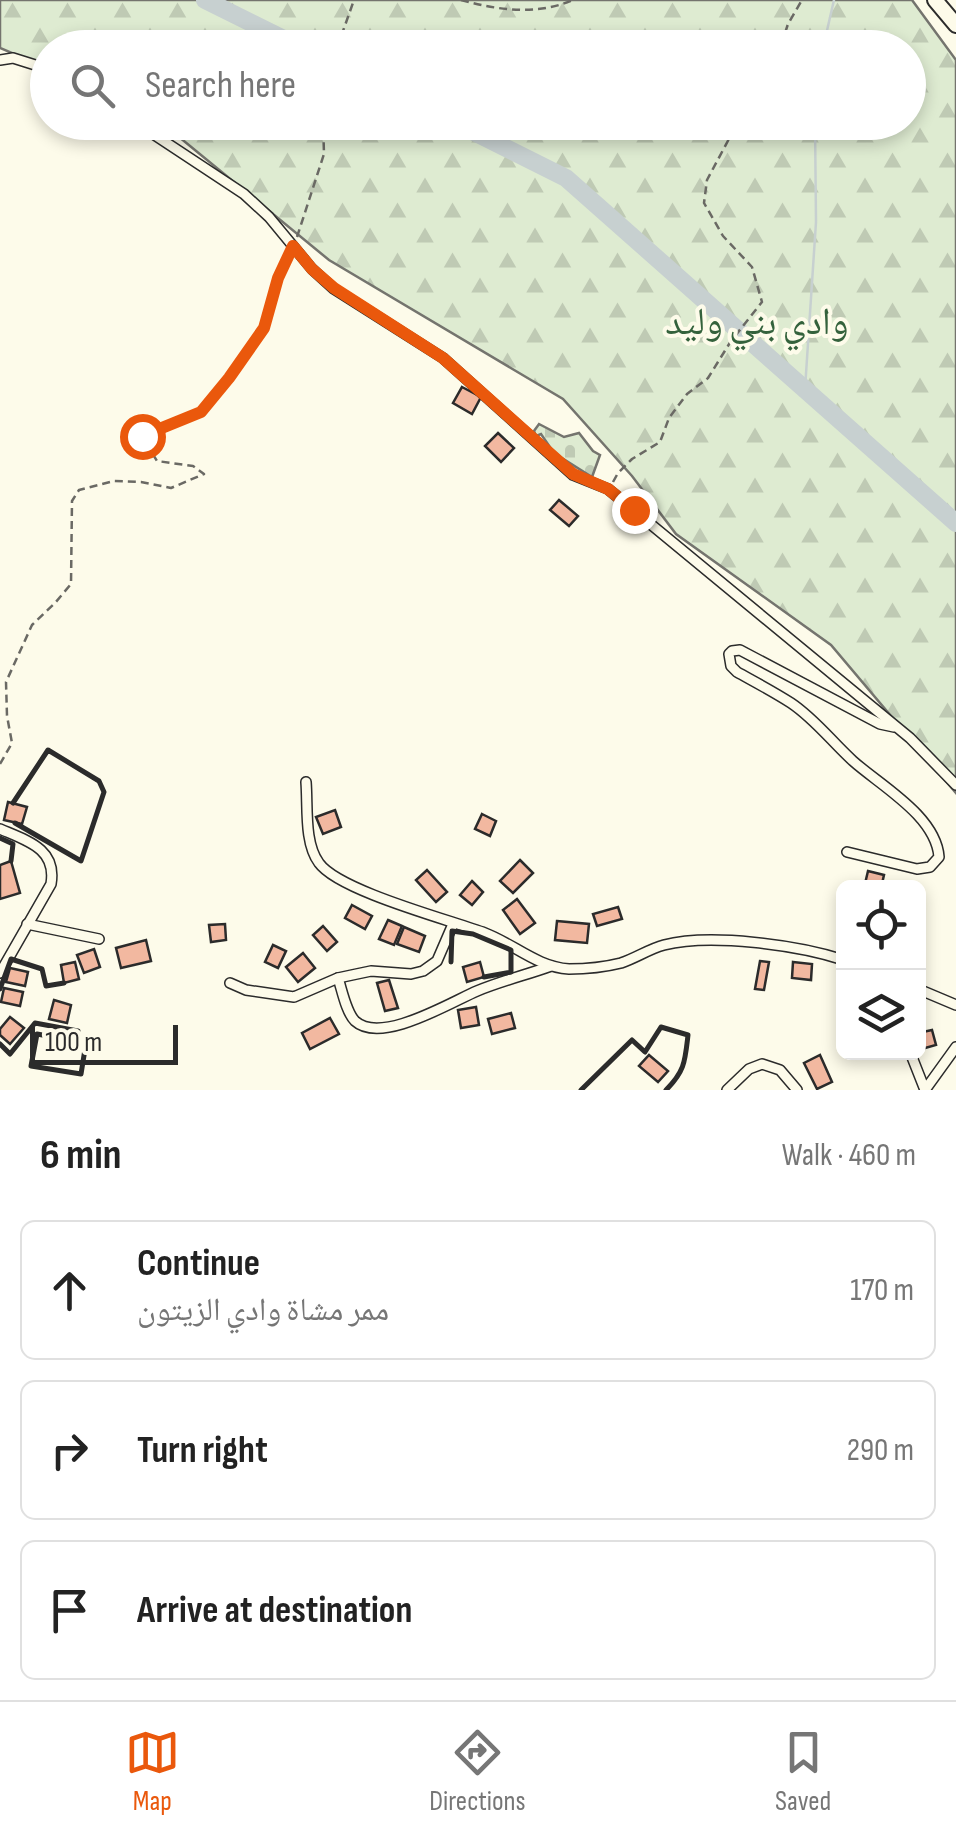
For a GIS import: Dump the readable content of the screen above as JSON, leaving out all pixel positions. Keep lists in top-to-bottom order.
{
  "parks": ["وادي بني وليد"],
  "scale_bar": "100 m",
  "page": {
    "search": "Search here",
    "scale": "100 m",
    "heading": ["6 min", "Walk · 460 m"],
    "list": [
      ["Continue", "ممر مشاة وادي الزيتون", "170 m"],
      ["Turn right", "290 m"],
      "Arrive at destination"
    ],
    "nav": ["Map", "Directions", "Saved"]
  }
}
